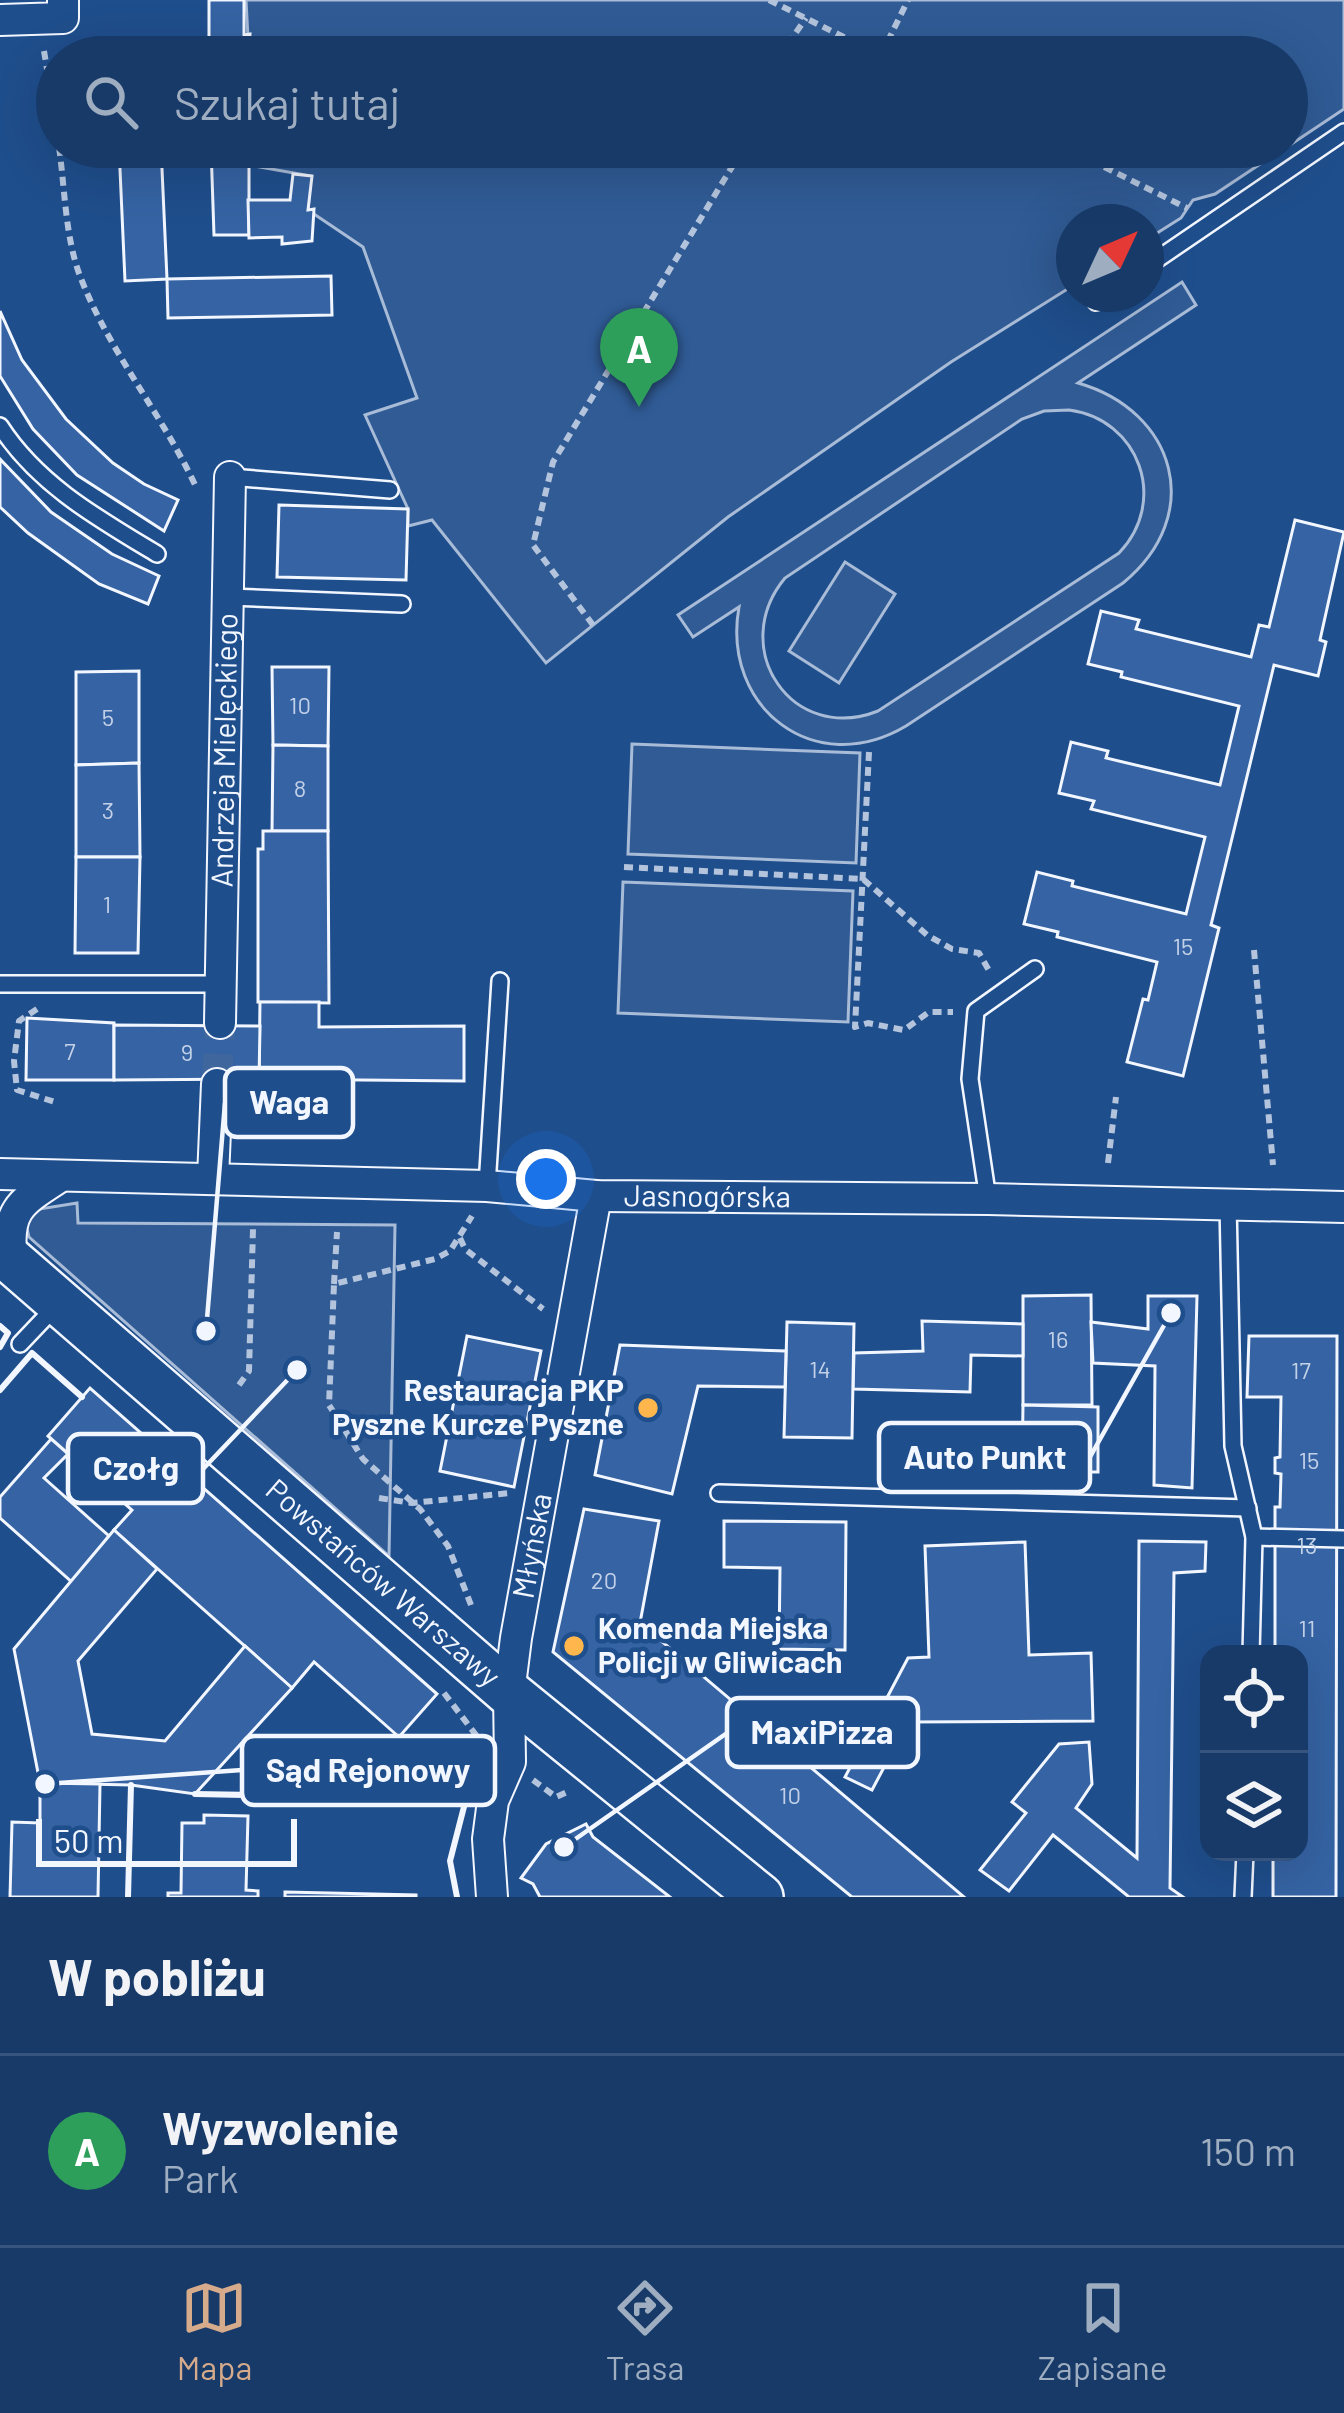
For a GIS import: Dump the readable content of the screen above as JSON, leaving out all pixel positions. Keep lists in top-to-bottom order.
{
  "streets": {
    "street": [
      "Andrzeja Mielęckiego",
      "Jasnogórska",
      "Młyńska",
      "Powstańców Warszawy"
    ]
  },
  "crossings": [
    ["Jasnogórska", "Młyńska"],
    ["Jasnogórska", "Powstańców Warszawy"],
    ["Młyńska", "Powstańców Warszawy"]
  ],
  "places": [
    "Auto Punkt",
    "Waga",
    "Czołg",
    "Restauracja PKP Pyszne Kurcze Pyszne",
    "Komenda Miejska Policji w Gliwicach",
    "Sąd Rejonowy",
    "MaxiPizza"
  ],
  "house_numbers": [
    "10",
    "5",
    "8",
    "3",
    "1",
    "15",
    "7",
    "9",
    "16",
    "14",
    "17",
    "15",
    "13",
    "20",
    "11",
    "10"
  ],
  "scale_bar": "50 m",
  "north": "top right",
  "page": {
    "search": "Szukaj tutaj",
    "pins": "A",
    "scale": "50 m",
    "heading": "W pobliżu",
    "list": [
      {
        "mark": "A",
        "name": "Wyzwolenie",
        "note": "Park",
        "value": "150 m"
      }
    ],
    "nav": ["Mapa", "Trasa", "Zapisane"]
  }
}
